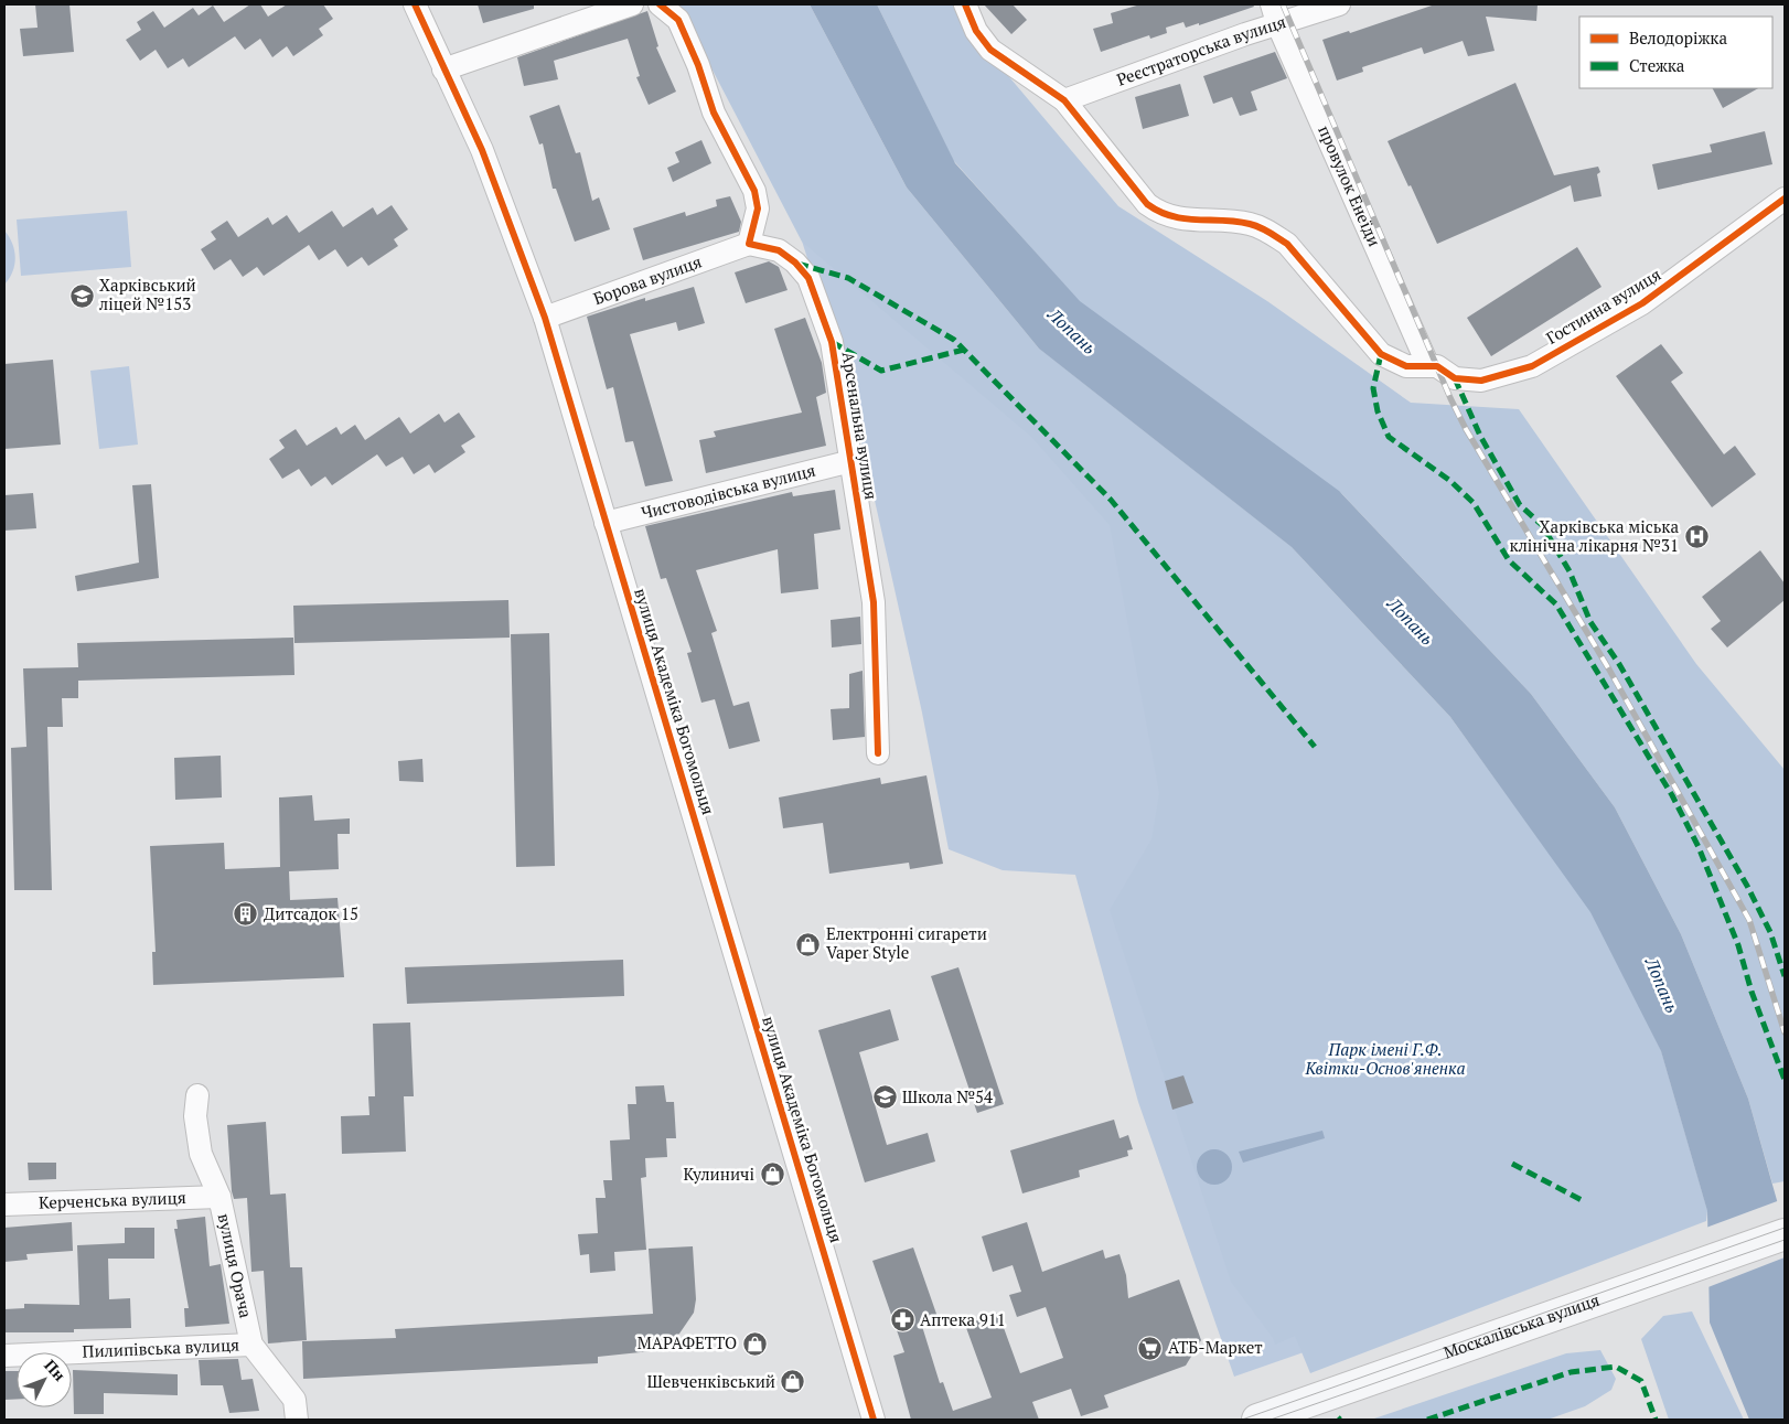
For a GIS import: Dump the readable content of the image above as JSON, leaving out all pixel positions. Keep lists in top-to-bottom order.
{
  "streets": {
    "street": [
      "Реєстраторська вулиця",
      "провулок Енеїди",
      "Борова вулиця",
      "Гостинна вулиця",
      "Арсенальна вулиця",
      "Чистоводівська вулиця",
      "вулиця Академіка Богомольця",
      "Керченська вулиця",
      "вулиця Орача",
      "Москалівська вулиця",
      "Пилипівська вулиця"
    ]
  },
  "crossings": [
    ["Реєстраторська вулиця", "провулок Енеїди"],
    ["Реєстраторська вулиця", "Гостинна вулиця"],
    ["провулок Енеїди", "Гостинна вулиця"],
    ["Борова вулиця", "Арсенальна вулиця"],
    ["Борова вулиця", "вулиця Академіка Богомольця"],
    ["Арсенальна вулиця", "Чистоводівська вулиця"],
    ["Чистоводівська вулиця", "вулиця Академіка Богомольця"],
    ["Керченська вулиця", "вулиця Орача"],
    ["вулиця Орача", "Пилипівська вулиця"]
  ],
  "water": ["Лопань"],
  "parks": ["Парк імені Г.Ф. Квітки-Основ'яненка"],
  "places": {
    "school or university": ["Харківський ліцей №153", "Школа №54"],
    "hospital": ["Харківська міська клінічна лікарня №31"],
    "building": ["Дитсадок 15"],
    "shop": [
      "Електронні сигарети Vaper Style",
      "Кулиничі",
      "МАРАФЕТТО",
      "Шевченківський"
    ],
    "pharmacy": ["Аптека 911"],
    "supermarket": ["АТБ-Маркет"]
  },
  "legend": ["Велодоріжка", "Стежка"],
  "north": "top right"
}
